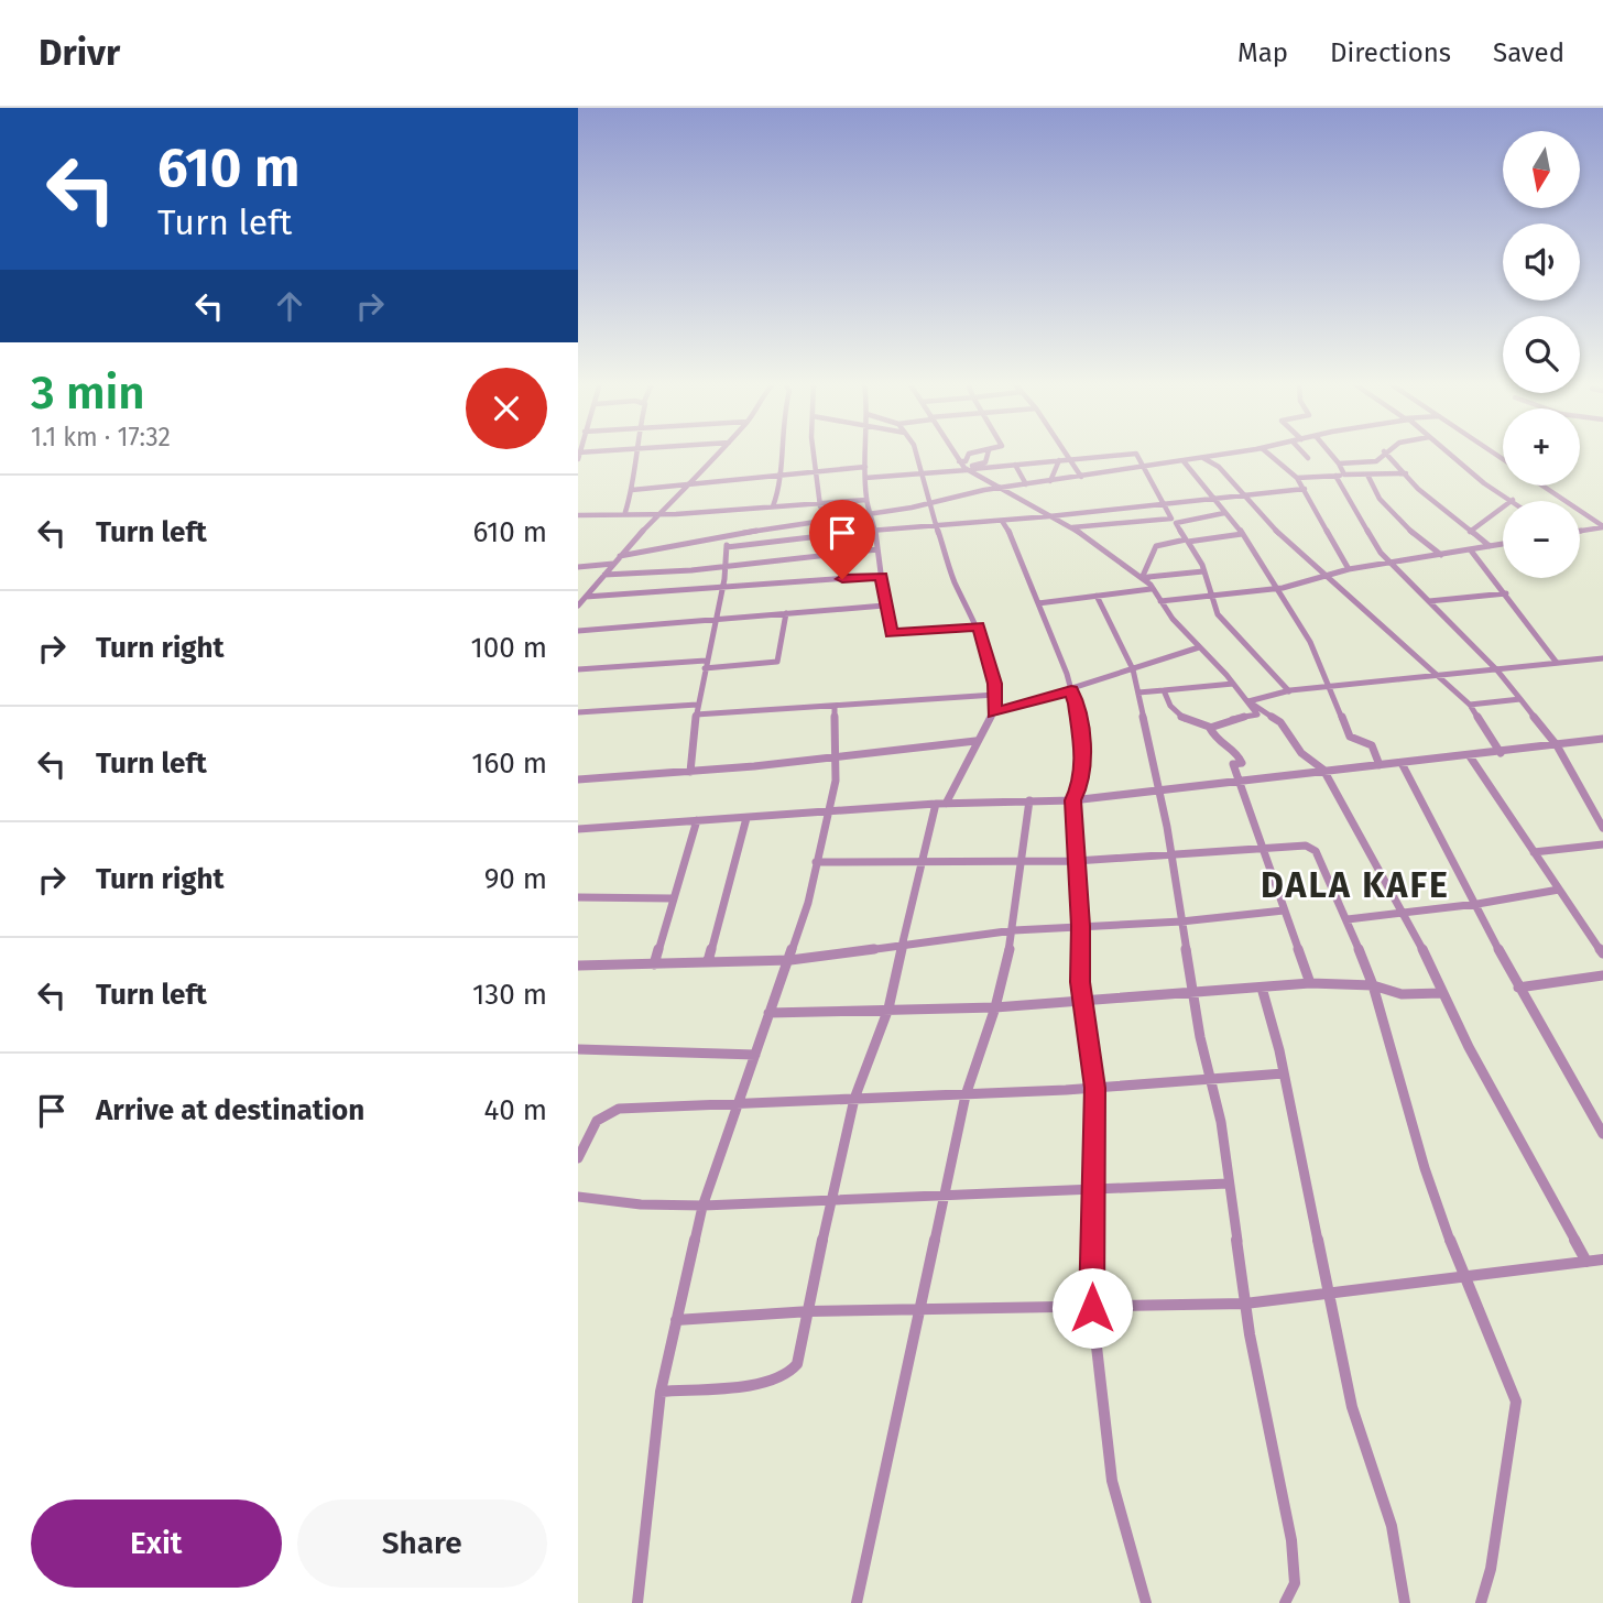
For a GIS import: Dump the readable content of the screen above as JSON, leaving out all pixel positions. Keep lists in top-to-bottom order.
{
  "districts": ["DALA KAFE"],
  "north": "bottom",
  "page": {
    "header": "Drivr",
    "nav": ["Map", "Directions", "Saved"],
    "turn": ["610 m", "Turn left"],
    "map_buttons": ["+", "−"],
    "heading": ["3 min", "1.1 km · 17:32"],
    "list": [
      {
        "name": "Turn left",
        "value": "610 m"
      },
      {
        "name": "Turn right",
        "value": "100 m"
      },
      {
        "name": "Turn left",
        "value": "160 m"
      },
      {
        "name": "Turn right",
        "value": "90 m"
      },
      {
        "name": "Turn left",
        "value": "130 m"
      },
      {
        "name": "Arrive at destination",
        "value": "40 m"
      }
    ],
    "buttons": ["Exit", "Share"]
  }
}
